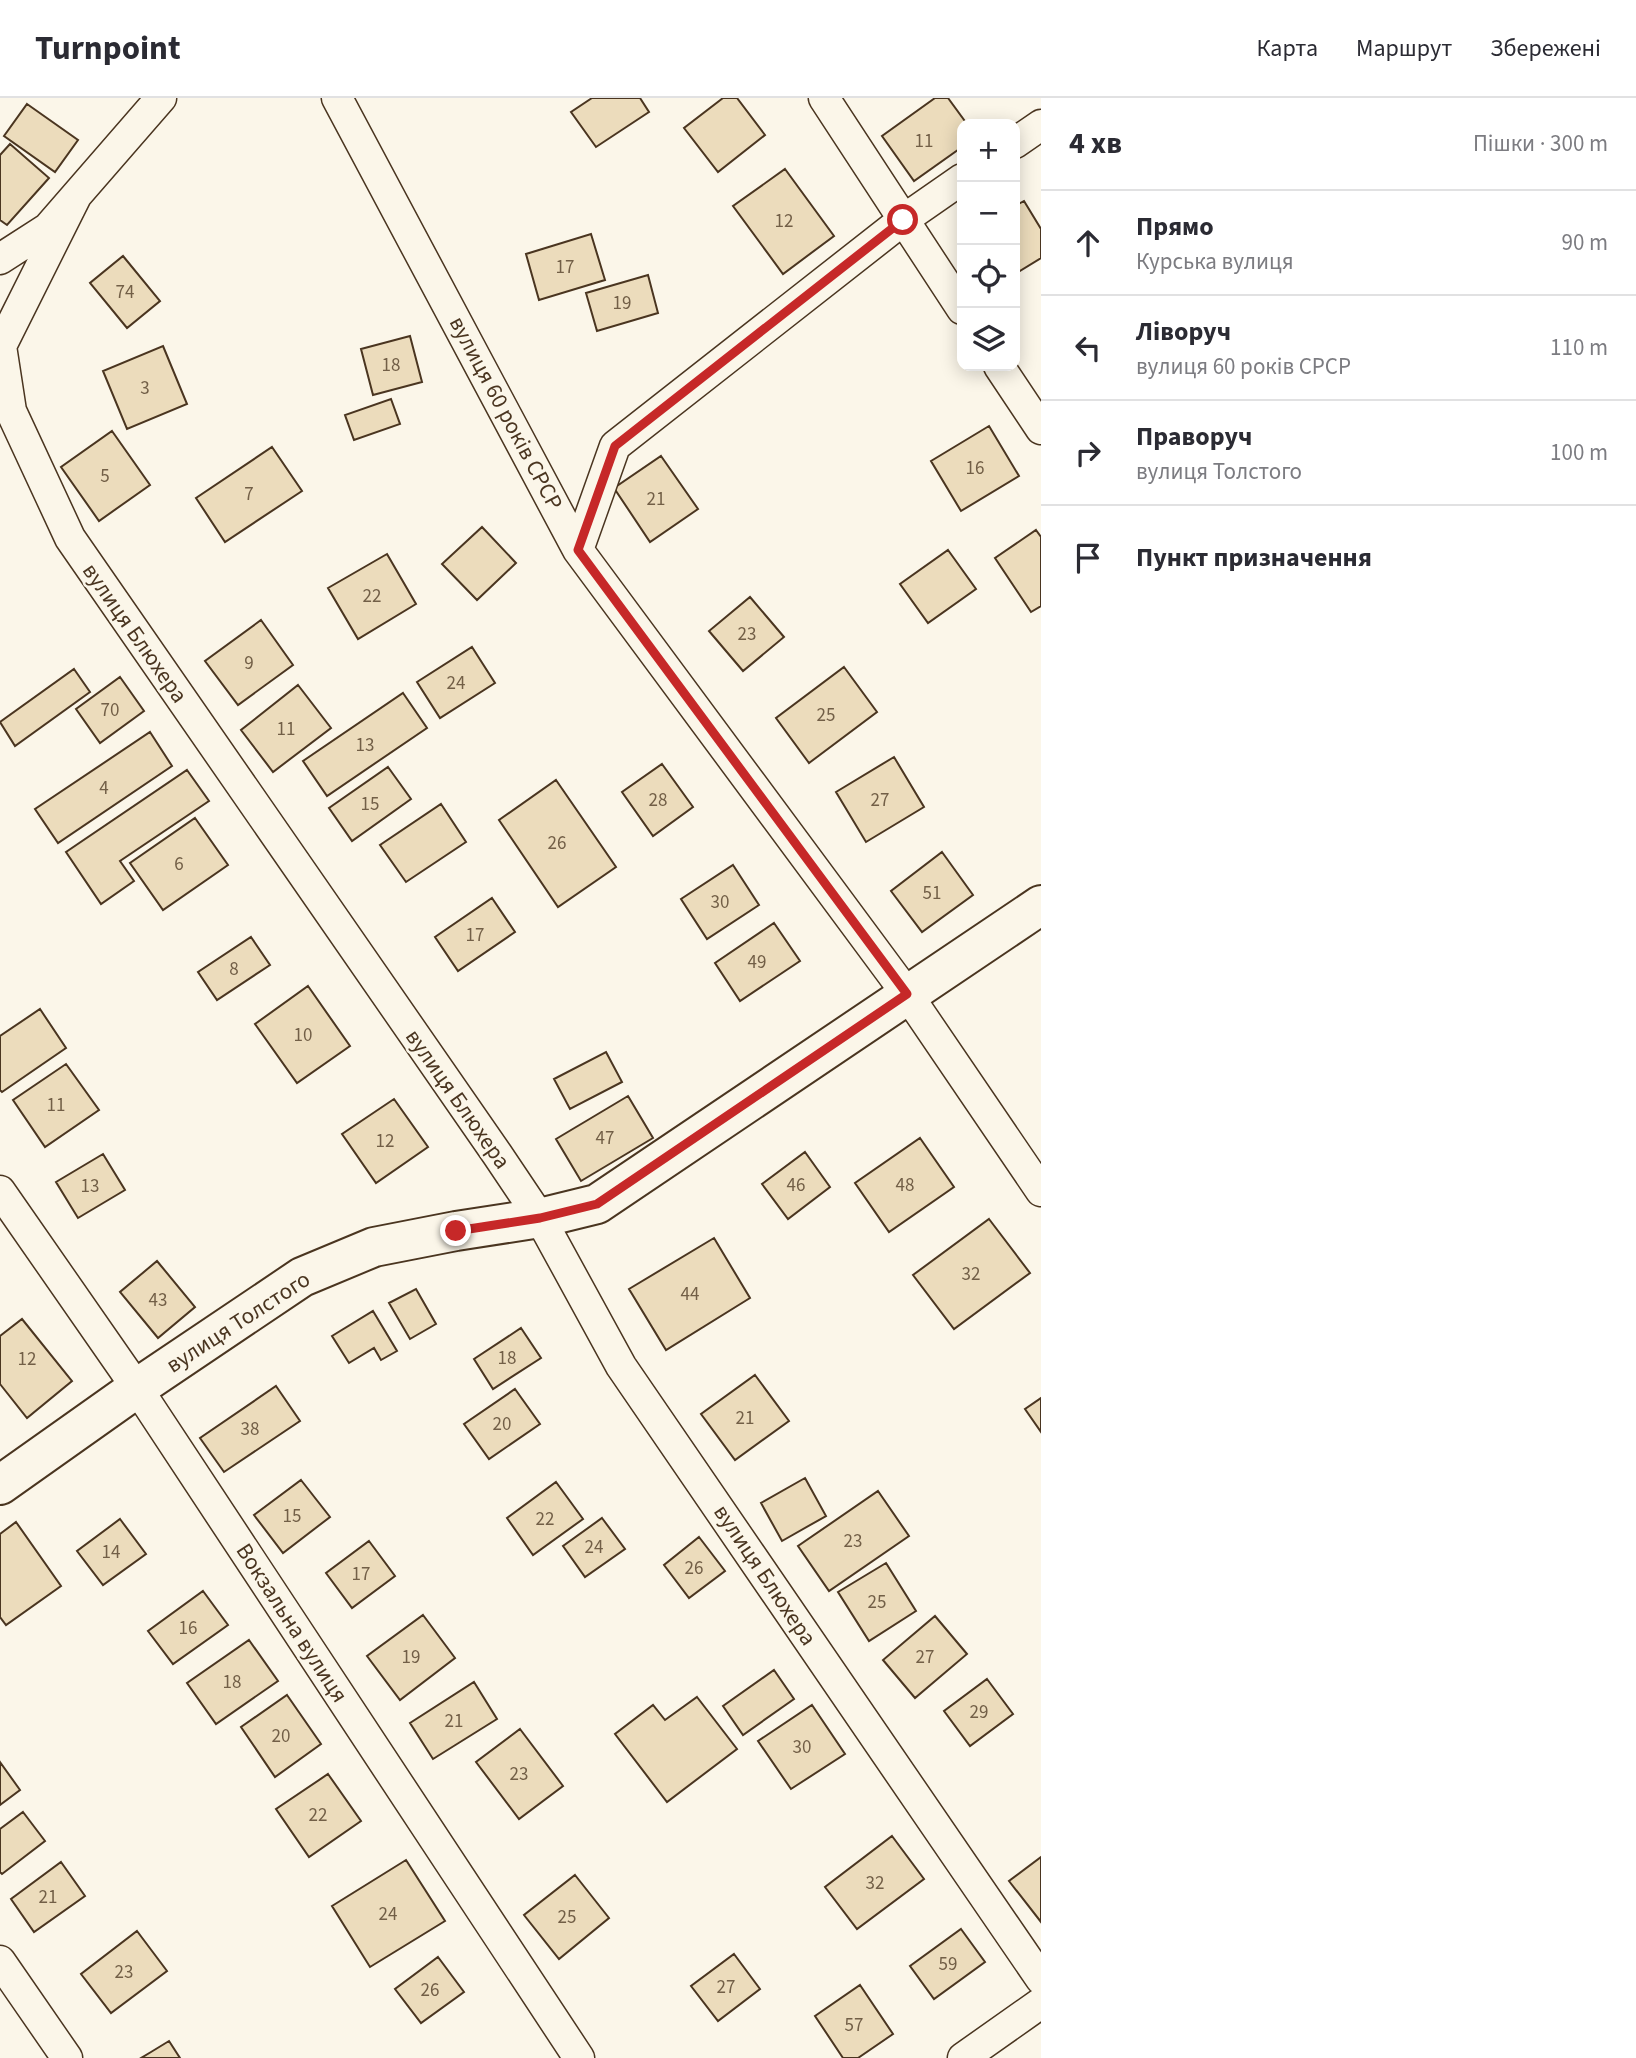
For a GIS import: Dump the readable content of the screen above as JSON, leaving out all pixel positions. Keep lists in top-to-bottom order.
{
  "streets": {
    "street": [
      "вулиця 60 років СРСР",
      "вулиця Блюхера",
      "вулиця Толстого",
      "Вокзальна вулиця"
    ]
  },
  "crossings": [
    ["вулиця 60 років СРСР", "вулиця Толстого"],
    ["вулиця Блюхера", "вулиця Толстого"],
    ["вулиця Толстого", "Вокзальна вулиця"]
  ],
  "house_numbers": [
    "11",
    "12",
    "17",
    "74",
    "19",
    "18",
    "3",
    "16",
    "5",
    "7",
    "21",
    "22",
    "23",
    "9",
    "24",
    "70",
    "25",
    "11",
    "13",
    "4",
    "28",
    "27",
    "15",
    "26",
    "6",
    "51",
    "30",
    "17",
    "49",
    "8",
    "10",
    "11",
    "47",
    "12",
    "46",
    "48",
    "13",
    "32",
    "44",
    "43",
    "18",
    "12",
    "21",
    "20",
    "38",
    "15",
    "22",
    "23",
    "24",
    "14",
    "26",
    "17",
    "25",
    "16",
    "19",
    "27",
    "18",
    "29",
    "21",
    "20",
    "30",
    "23",
    "22",
    "32",
    "21",
    "24",
    "25",
    "59",
    "23",
    "27",
    "26",
    "57"
  ],
  "page": {
    "header": "Turnpoint",
    "nav": ["Карта", "Маршрут", "Збережені"],
    "heading": ["4 хв", "Пішки · 300 m"],
    "map_buttons": ["+", "−"],
    "list": [
      ["Прямо", "Курська вулиця", "90 m"],
      ["Ліворуч", "вулиця 60 років СРСР", "110 m"],
      ["Праворуч", "вулиця Толстого", "100 m"],
      "Пункт призначення"
    ]
  }
}
